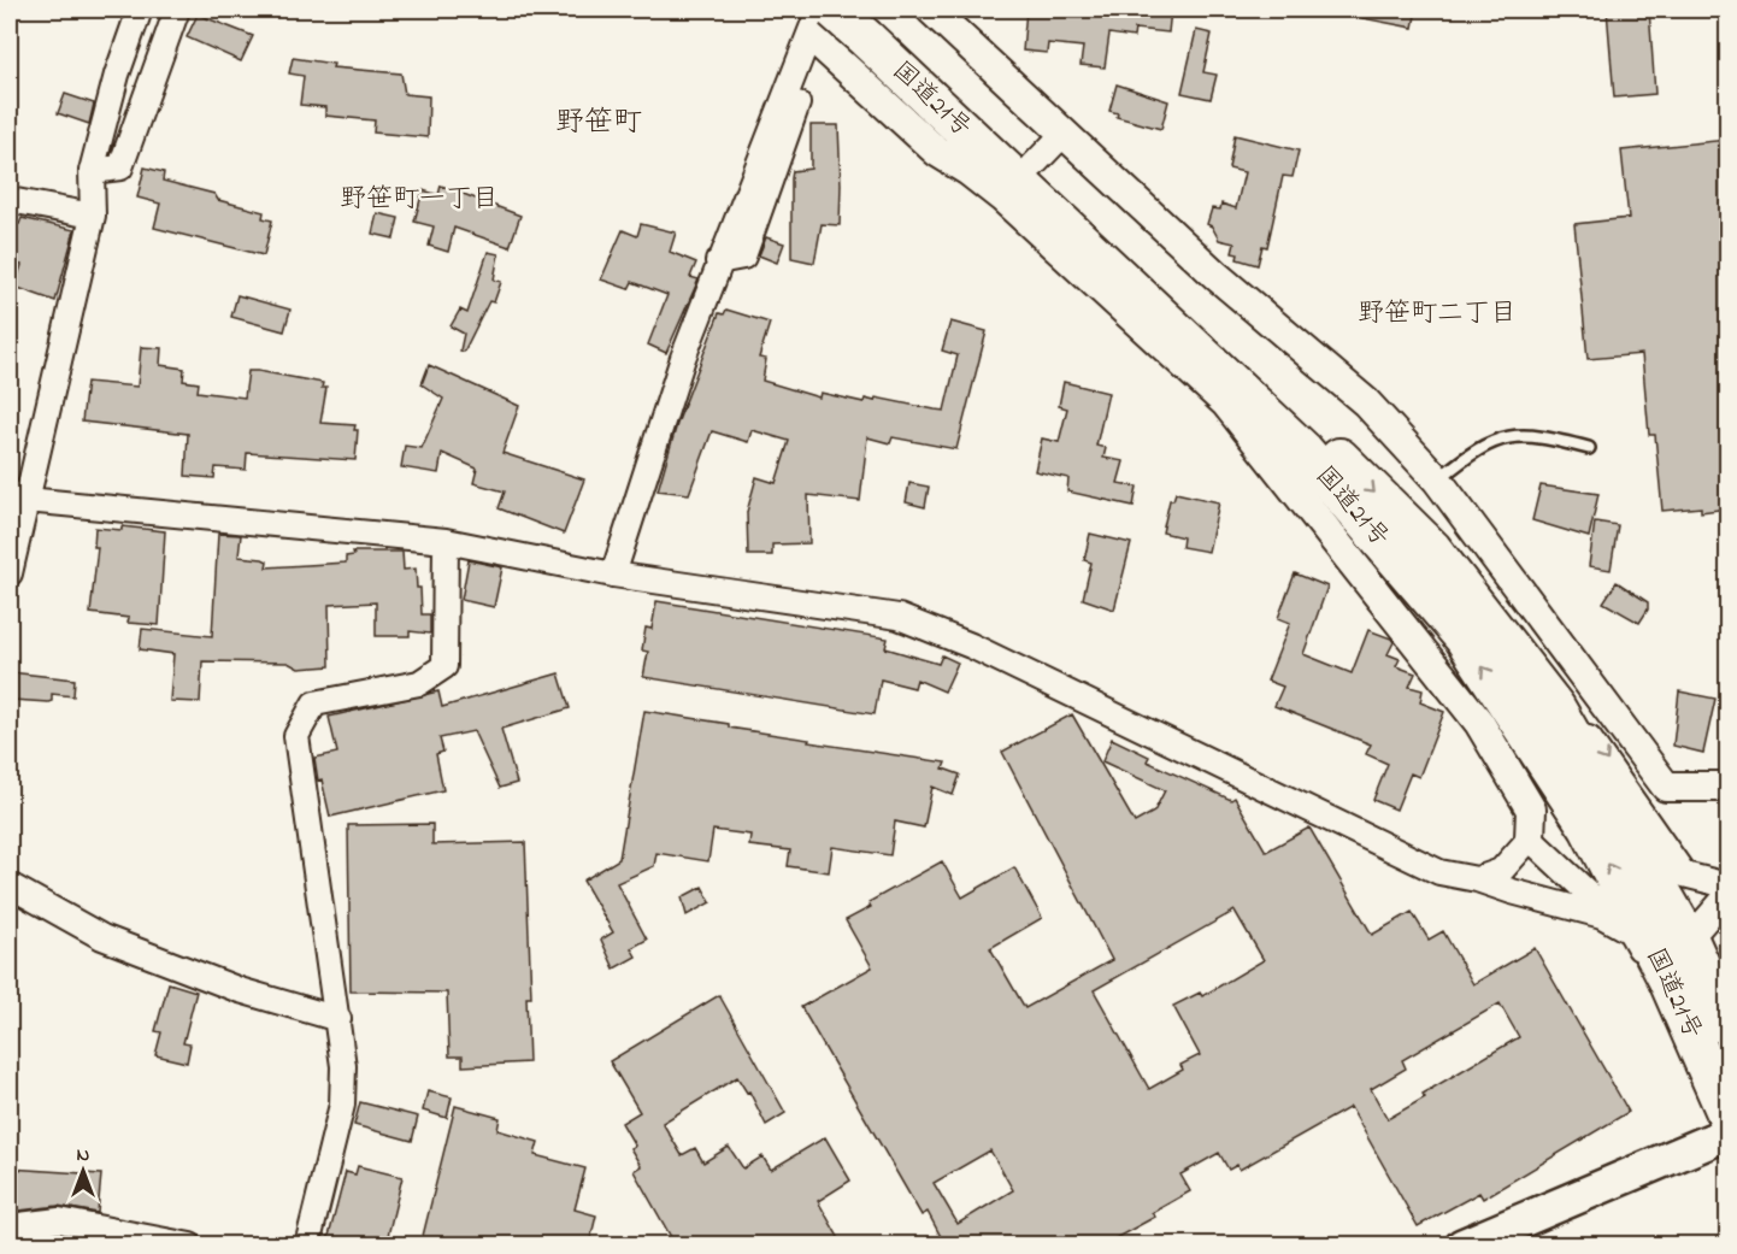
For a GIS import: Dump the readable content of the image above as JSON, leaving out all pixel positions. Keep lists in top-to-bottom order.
{
  "streets": {
    "highway": ["国道21号"]
  },
  "districts": ["野笹町", "野笹町一丁目", "野笹町二丁目"],
  "north": "top"
}
